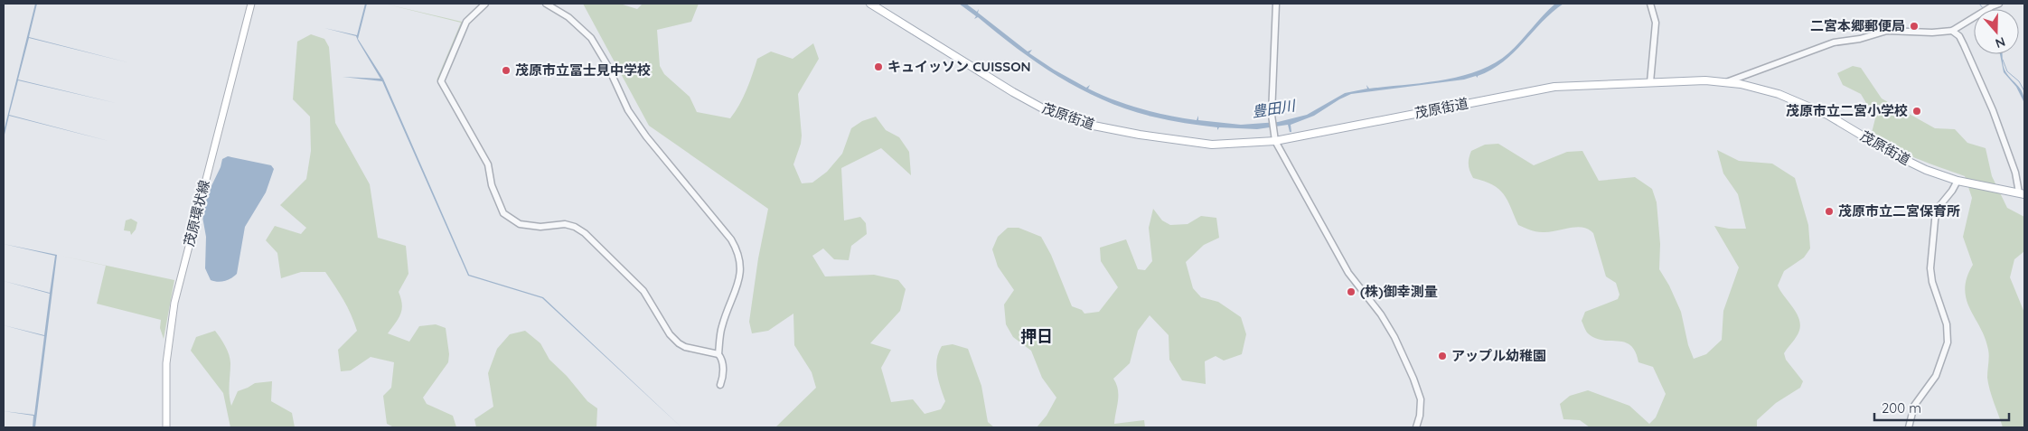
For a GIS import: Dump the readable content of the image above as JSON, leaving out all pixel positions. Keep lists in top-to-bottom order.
{
  "streets": {
    "main road": ["茂原街道", "茂原環状線"]
  },
  "districts": ["押日"],
  "water": ["豊田川"],
  "places": [
    "二宮本郷郵便局",
    "キュイッソン CUISSON",
    "茂原市立冨士見中学校",
    "茂原市立二宮小学校",
    "茂原市立二宮保育所",
    "(株)御幸測量",
    "アップル幼稚園"
  ],
  "scale_bar": "200 m",
  "north": "bottom"
}
